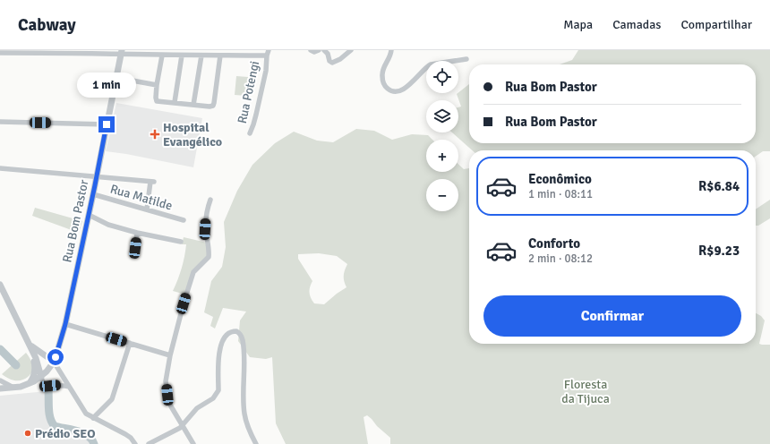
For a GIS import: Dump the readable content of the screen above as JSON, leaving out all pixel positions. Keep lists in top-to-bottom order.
{
  "streets": {
    "street": ["Rua Potengi", "Rua Matilde", "Rua Bom Pastor"]
  },
  "crossings": [
    ["Rua Potengi", "Rua Bom Pastor"],
    ["Rua Matilde", "Rua Bom Pastor"]
  ],
  "parks": ["Floresta da Tijuca"],
  "places": {
    "health": ["Hospital Evangélico"],
    "other": ["Prédio SEO"]
  },
  "page": {
    "header": "Cabway",
    "nav": ["Mapa", "Camadas", "Compartilhar"],
    "map_buttons": ["+", "−"],
    "banner": ["Rua Bom Pastor", "Rua Bom Pastor"],
    "bubble": "1 min",
    "list": [
      {
        "name": "Econômico",
        "note": "1 min · 08:11",
        "value": "R$6.84"
      },
      {
        "name": "Conforto",
        "note": "2 min · 08:12",
        "value": "R$9.23"
      }
    ],
    "buttons": "Confirmar"
  }
}
